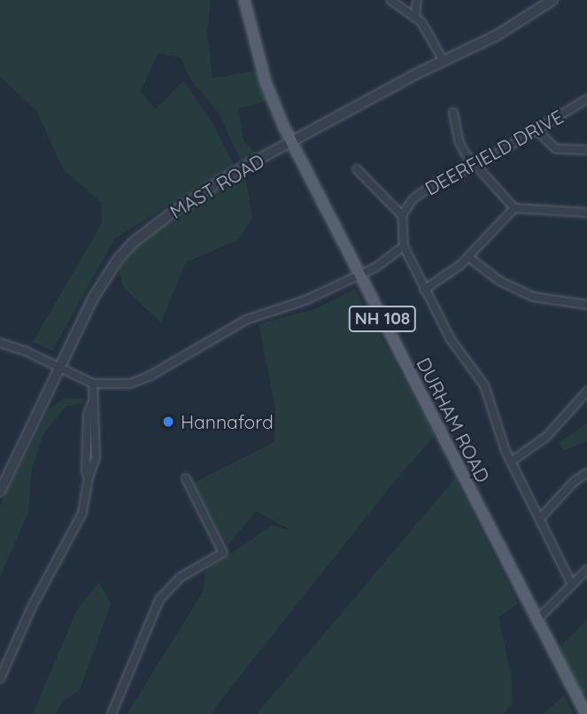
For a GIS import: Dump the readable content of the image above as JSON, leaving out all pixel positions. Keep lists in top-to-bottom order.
{
  "streets": {
    "main road": ["NH 108", "DURHAM ROAD"],
    "street": ["DEERFIELD DRIVE", "MAST ROAD"]
  },
  "crossings": [
    ["MAST ROAD", "DURHAM ROAD"]
  ],
  "places": ["Hannaford"]
}
